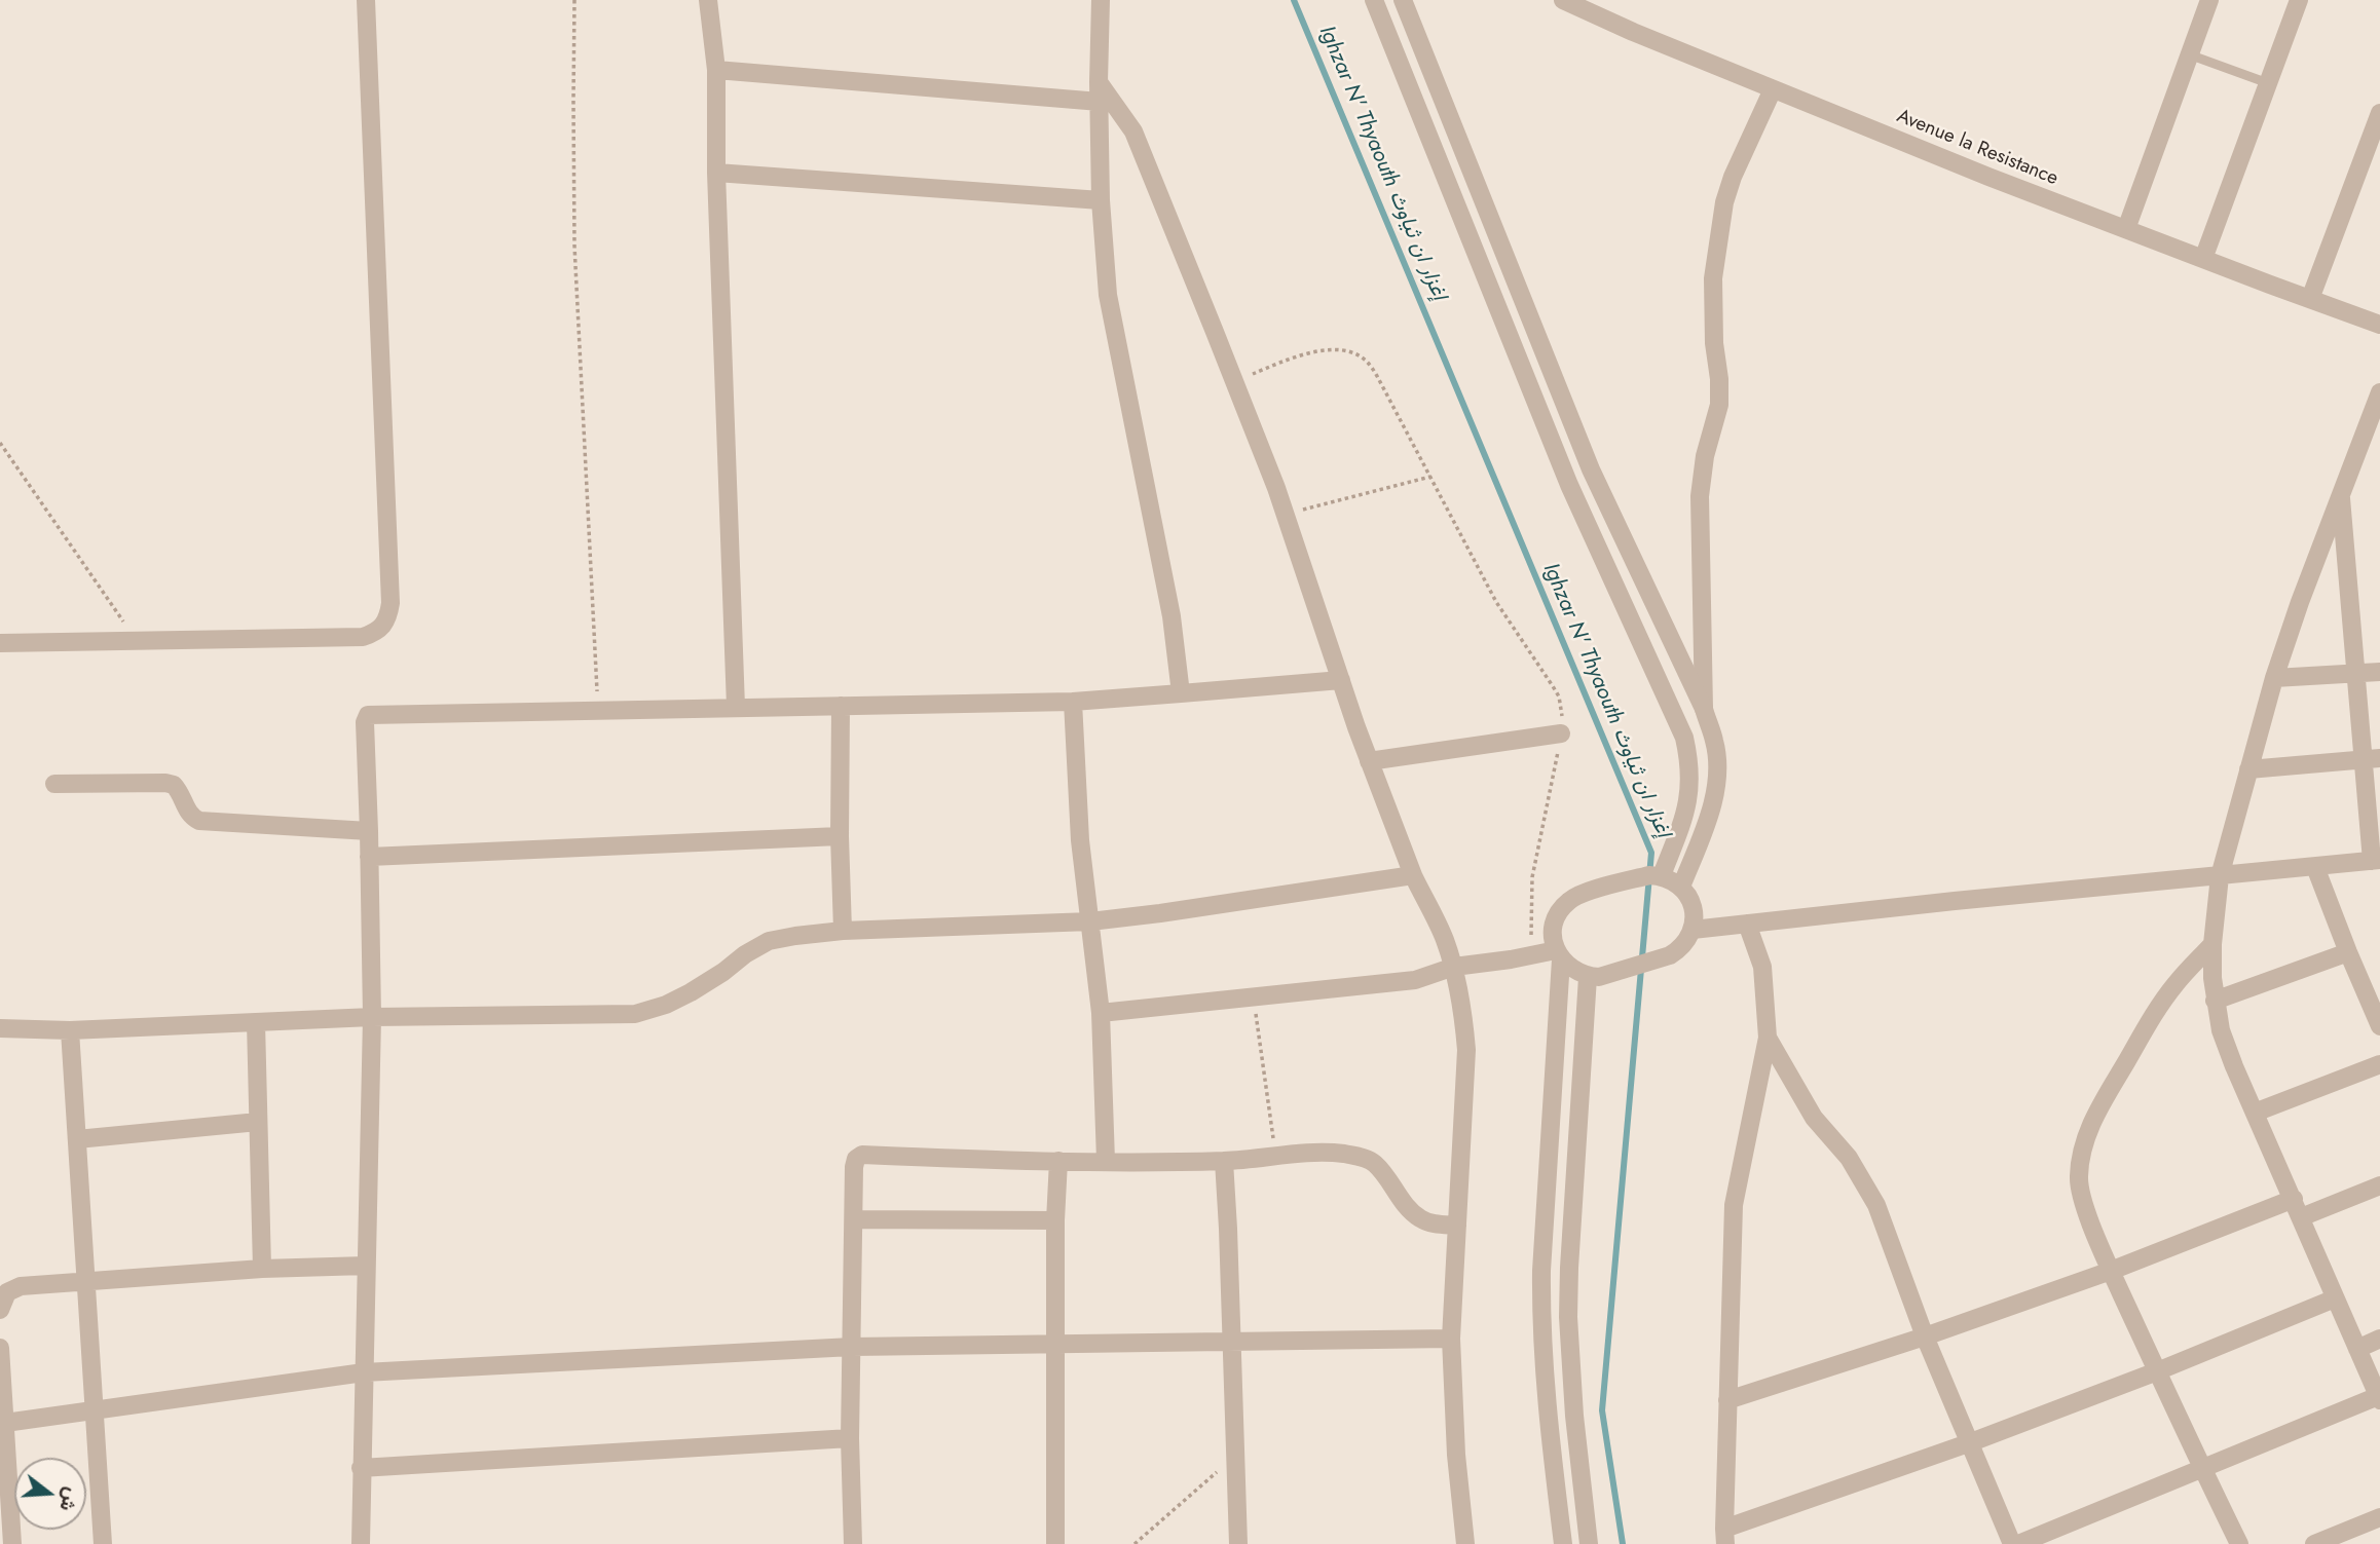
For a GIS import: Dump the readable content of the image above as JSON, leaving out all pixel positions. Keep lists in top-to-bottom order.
{
  "streets": {
    "street": ["Avenue la Resistance"]
  },
  "water": ["Ighzar N' Thyaouth إغزار ان ثياوث"],
  "north": "right"
}
